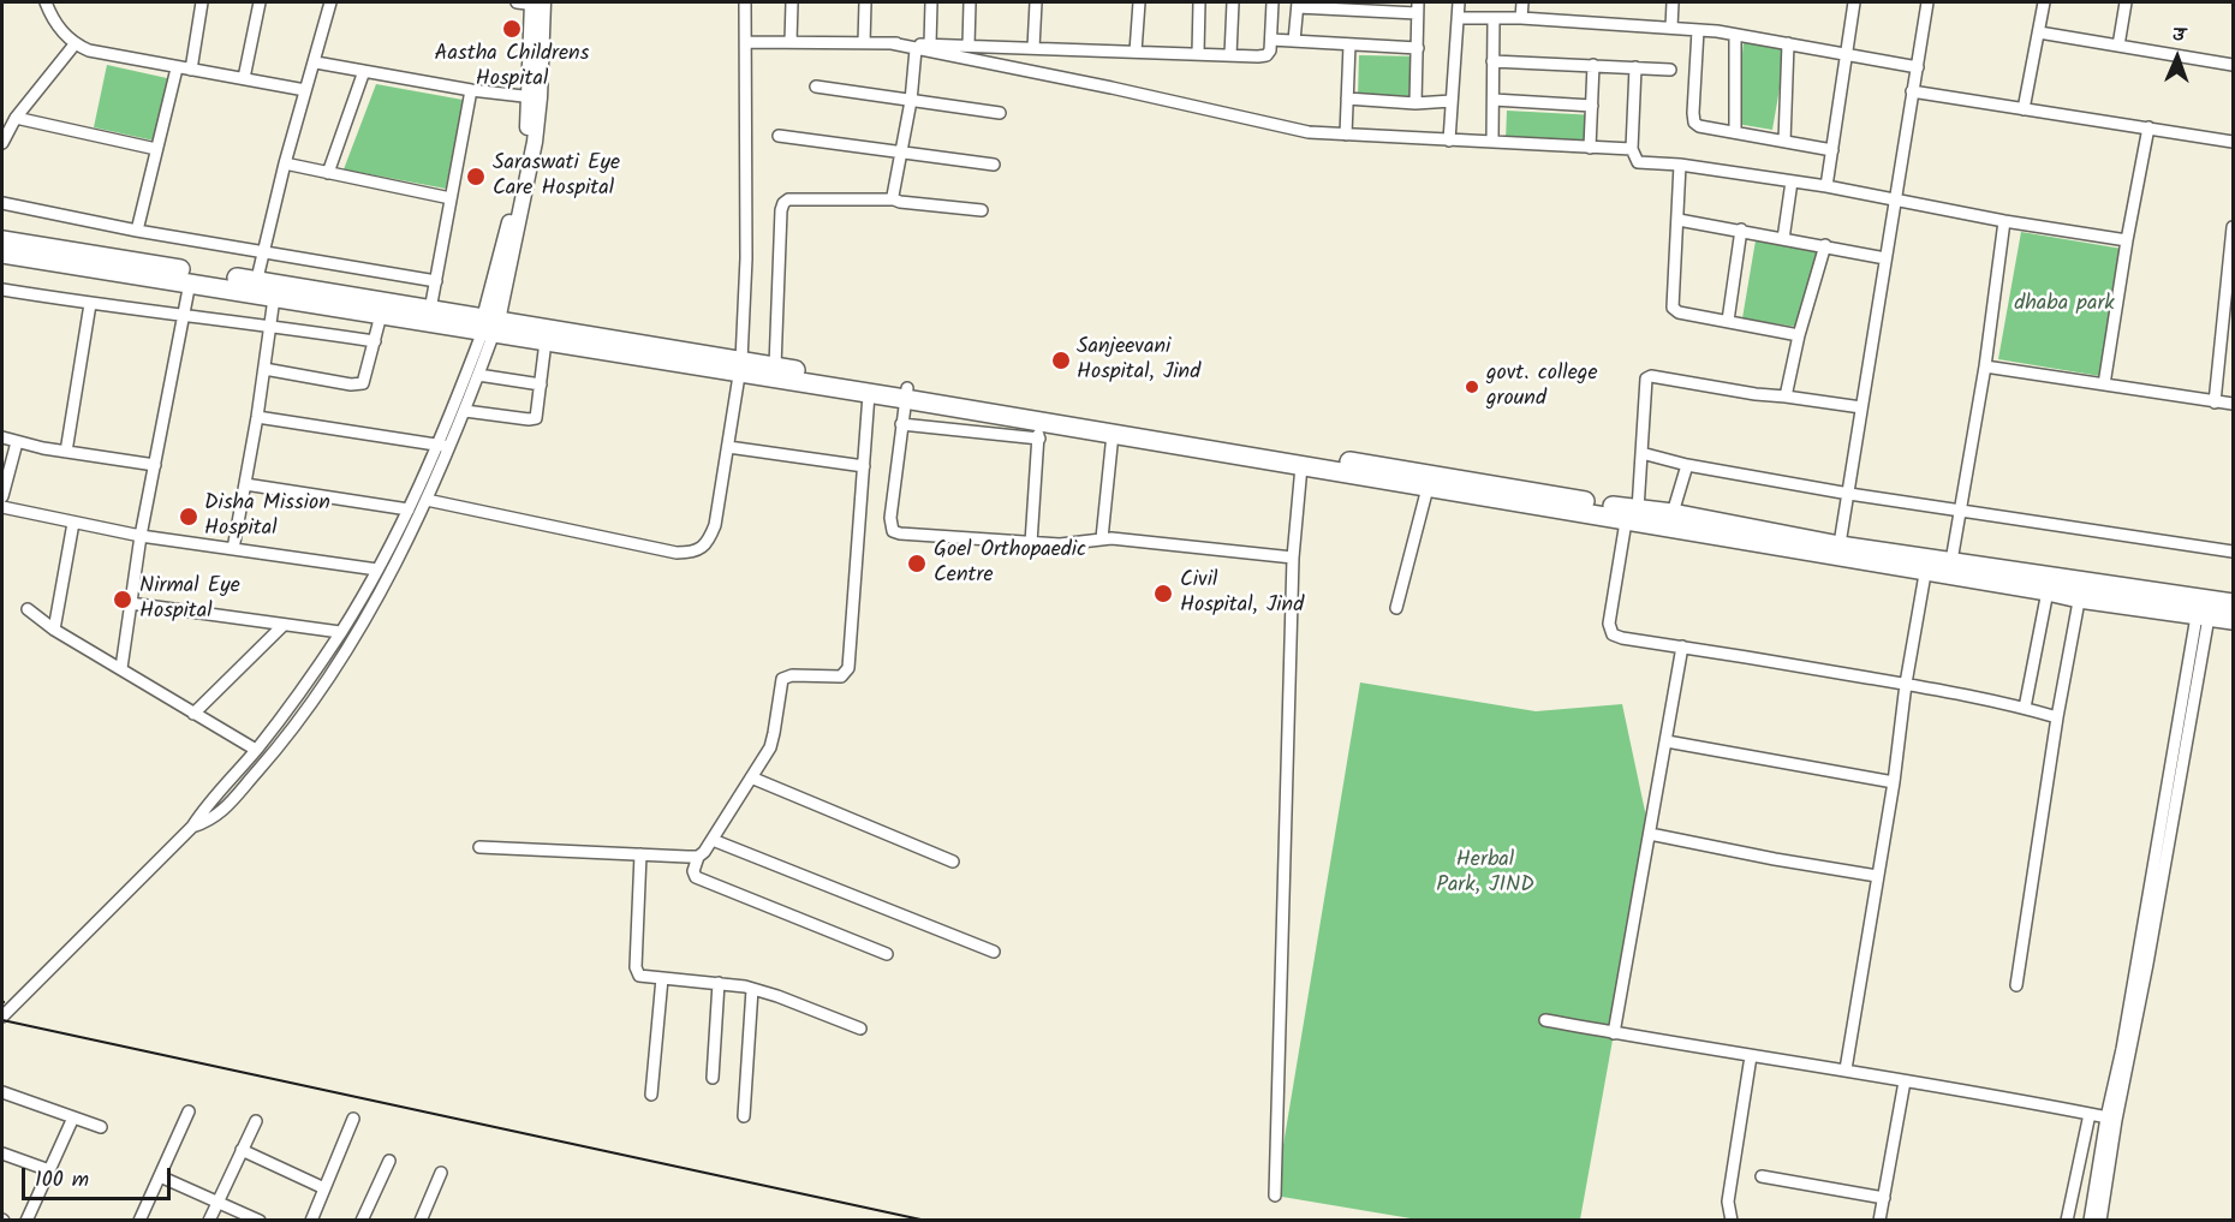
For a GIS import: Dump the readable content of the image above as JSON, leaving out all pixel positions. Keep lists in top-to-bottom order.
{
  "parks": ["dhaba park", "Herbal Park, JIND"],
  "places": [
    "Aastha Childrens Hospital",
    "Saraswati Eye Care Hospital",
    "Sanjeevani Hospital, Jind",
    "govt. college ground",
    "Disha Mission Hospital",
    "Goel Orthopaedic Centre",
    "Civil Hospital, Jind",
    "Nirmal Eye Hospital"
  ],
  "scale_bar": "100 m",
  "north": "top"
}
